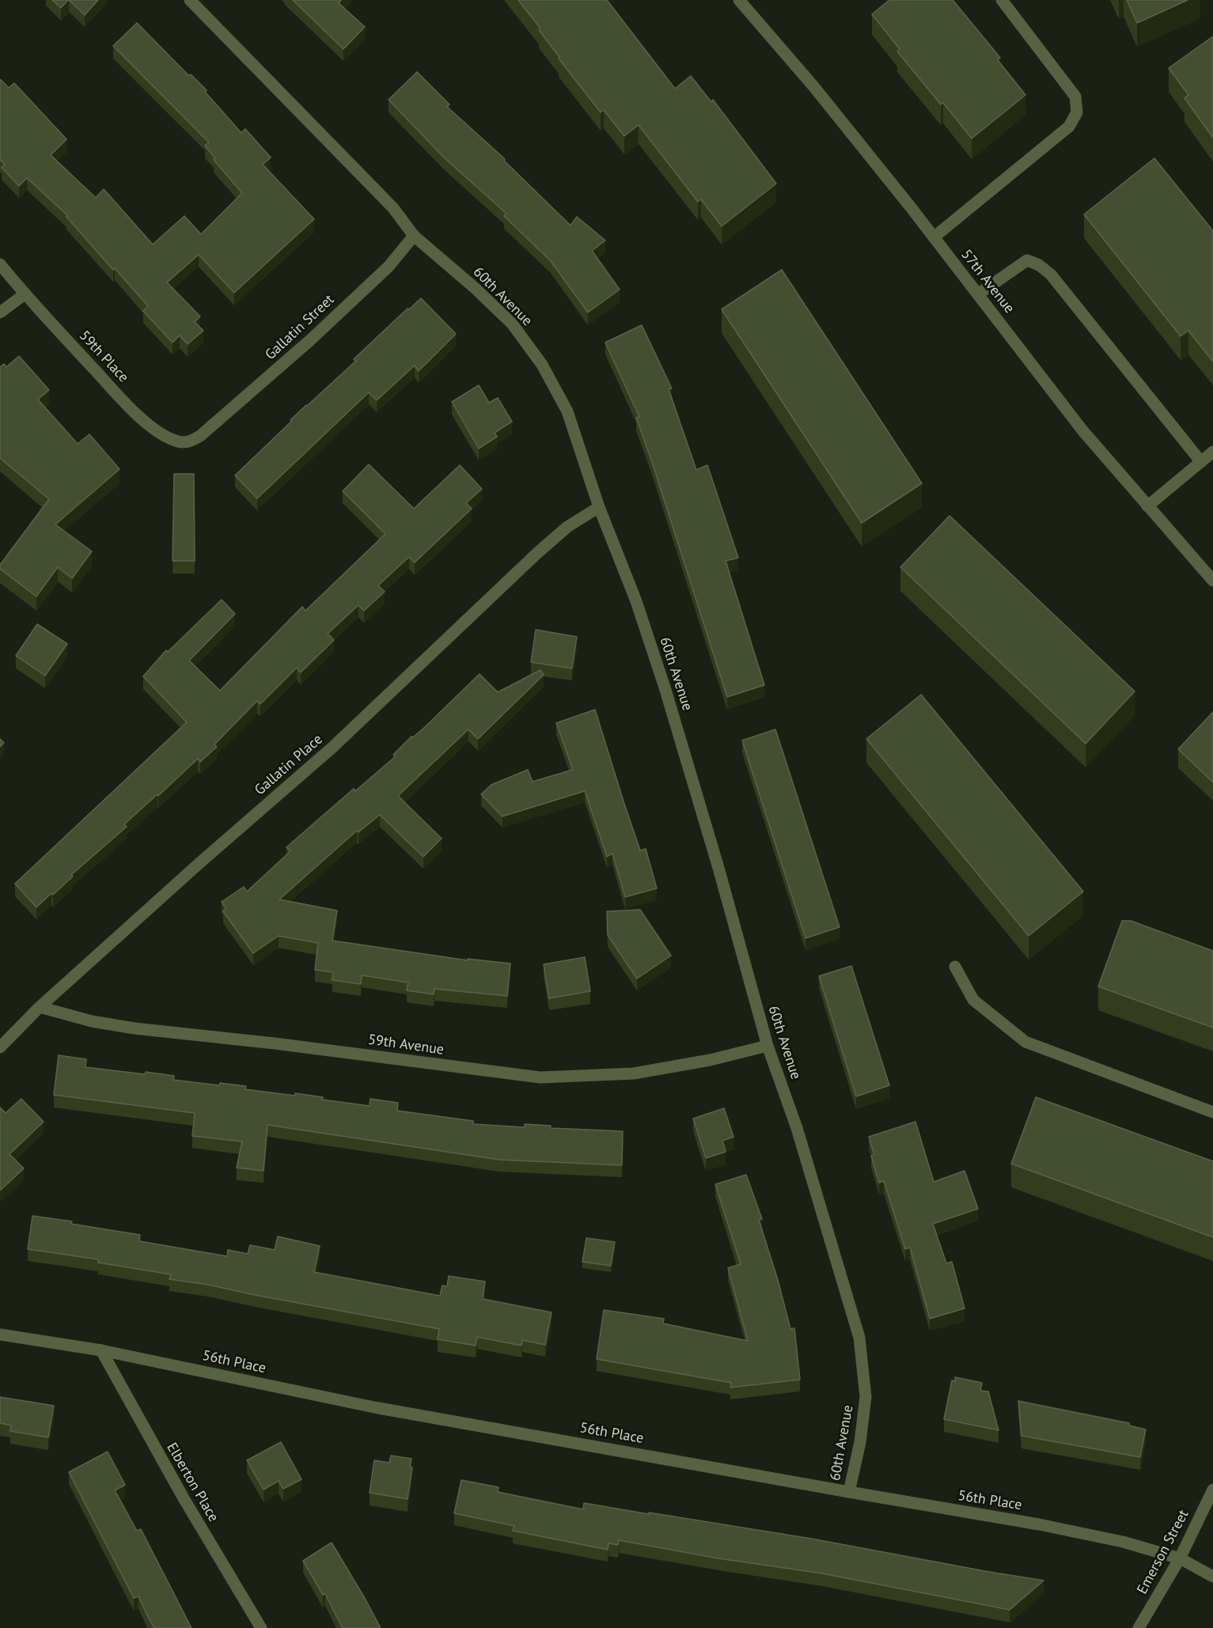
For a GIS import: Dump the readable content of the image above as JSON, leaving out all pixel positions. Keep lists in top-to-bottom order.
{
  "streets": {
    "street": [
      "57th Avenue",
      "60th Avenue",
      "Gallatin Street",
      "59th Place",
      "Gallatin Place",
      "59th Avenue",
      "56th Place",
      "Elberton Place",
      "Emerson Street"
    ]
  },
  "crossings": [
    ["60th Avenue", "Gallatin Street"],
    ["60th Avenue", "Gallatin Place"],
    ["60th Avenue", "59th Avenue"],
    ["60th Avenue", "56th Place"],
    ["Gallatin Street", "59th Place"],
    ["Gallatin Place", "59th Avenue"],
    ["56th Place", "Elberton Place"],
    ["56th Place", "Emerson Street"]
  ]
}
